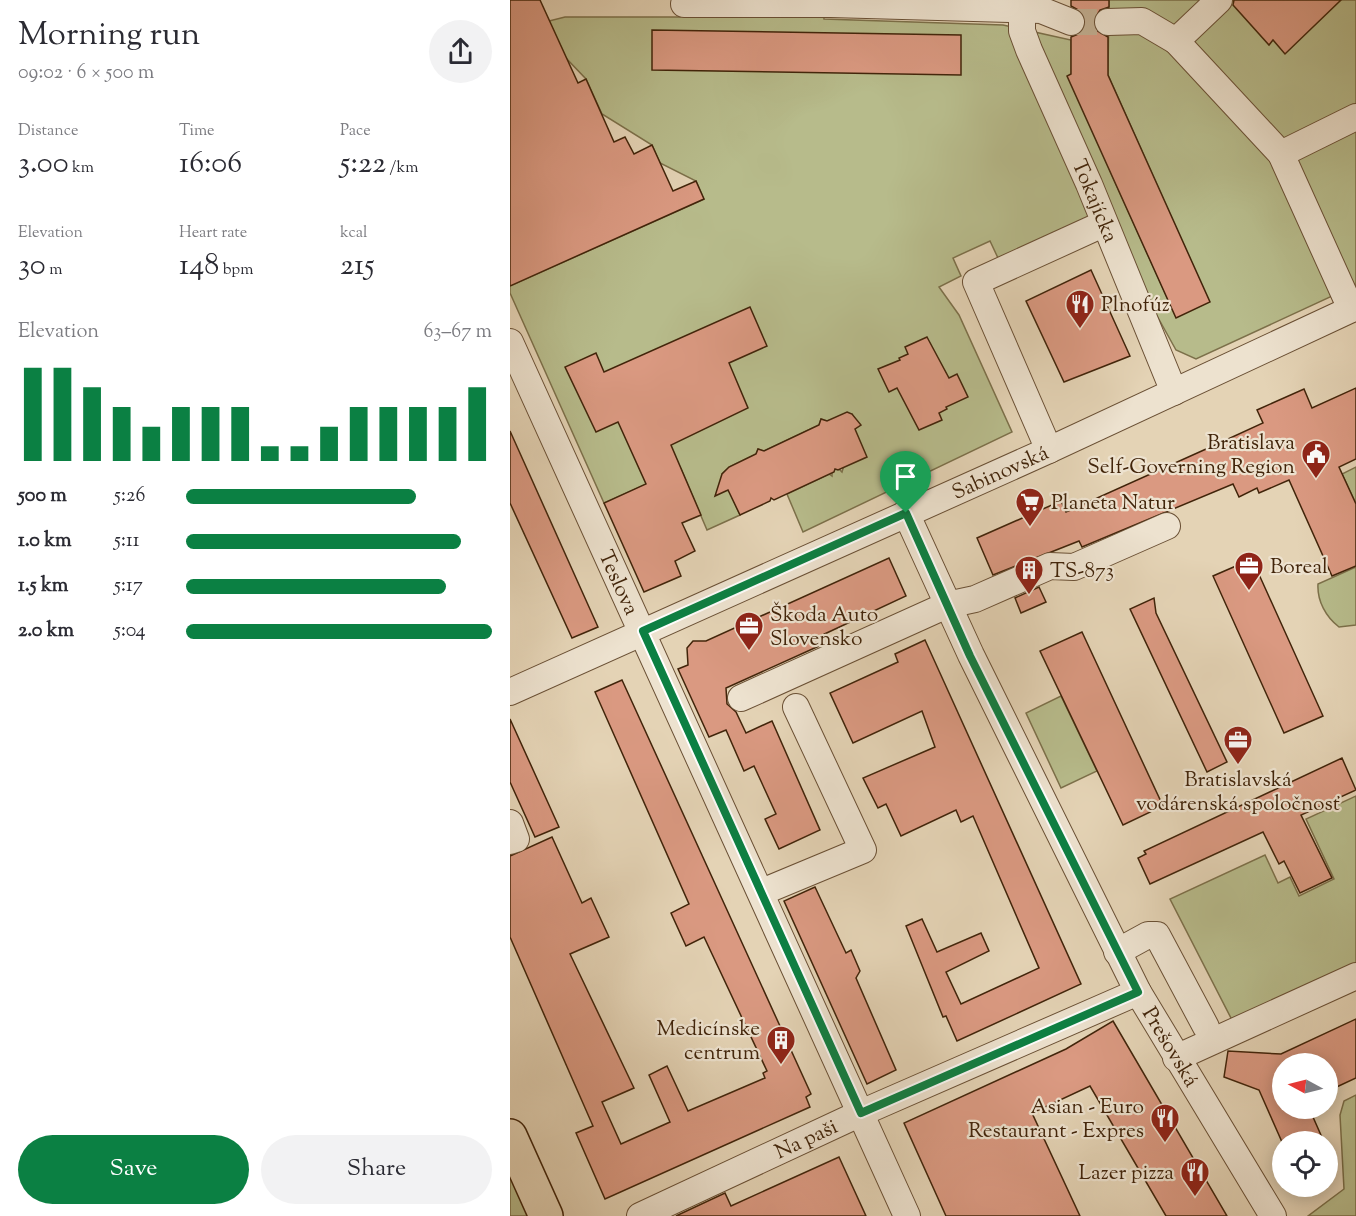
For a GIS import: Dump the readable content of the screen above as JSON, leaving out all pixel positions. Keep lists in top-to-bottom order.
{
  "streets": {
    "street": [
      "Tokajícka",
      "Sabinovská",
      "Teslova",
      "Prešovská",
      "Na paši"
    ]
  },
  "crossings": [
    ["Tokajícka", "Sabinovská"],
    ["Sabinovská", "Teslova"],
    ["Sabinovská", "Prešovská"],
    ["Teslova", "Na paši"],
    ["Prešovská", "Na paši"]
  ],
  "places": {
    "restaurant": ["Plnofúz", "Asian - Euro Restaurant - Expres", "Lazer pizza"],
    "public building": ["Bratislava Self-Governing Region"],
    "supermarket": ["Planeta Natur"],
    "office": ["Boreal", "Škoda Auto Slovensko", "Bratislavská vodárenská spoločnosť"],
    "building": ["TS-873", "Medicínske centrum"]
  },
  "north": "left",
  "page": {
    "heading": ["Morning run", "09:02 · 6 × 500 m"],
    "stats": [
      ["Distance", "3.00 km"],
      ["Time", "16:06"],
      ["Pace", "5:22 /km"],
      ["Elevation", "30 m"],
      ["Heart rate", "148 bpm"],
      ["kcal", "215"]
    ],
    "chart": ["Elevation", "63–67 m"],
    "list": [
      {
        "name": "500 m",
        "note": "5:26"
      },
      {
        "name": "1.0 km",
        "note": "5:11"
      },
      {
        "name": "1.5 km",
        "note": "5:17"
      },
      {
        "name": "2.0 km",
        "note": "5:04"
      }
    ],
    "buttons": ["Save", "Share"]
  }
}
